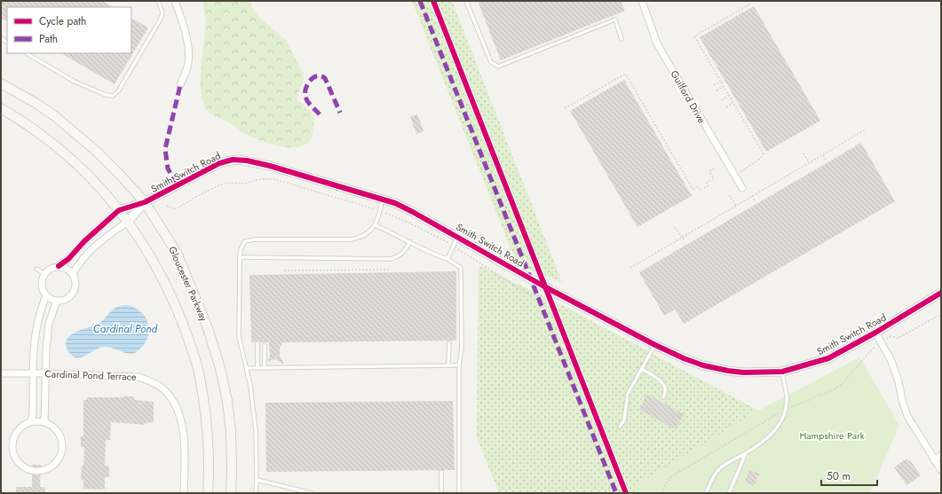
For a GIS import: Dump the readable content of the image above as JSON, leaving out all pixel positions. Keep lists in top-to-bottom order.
{
  "streets": {
    "main road": ["Gloucester Parkway"],
    "street": ["Guilford Drive", "Smith Switch Road", "Cardinal Pond Terrace"]
  },
  "crossings": [
    ["Smith Switch Road", "Gloucester Parkway"]
  ],
  "water": ["Cardinal Pond"],
  "parks": ["Hampshire Park"],
  "legend": ["Cycle path", "Path"],
  "scale_bar": "50 m"
}
